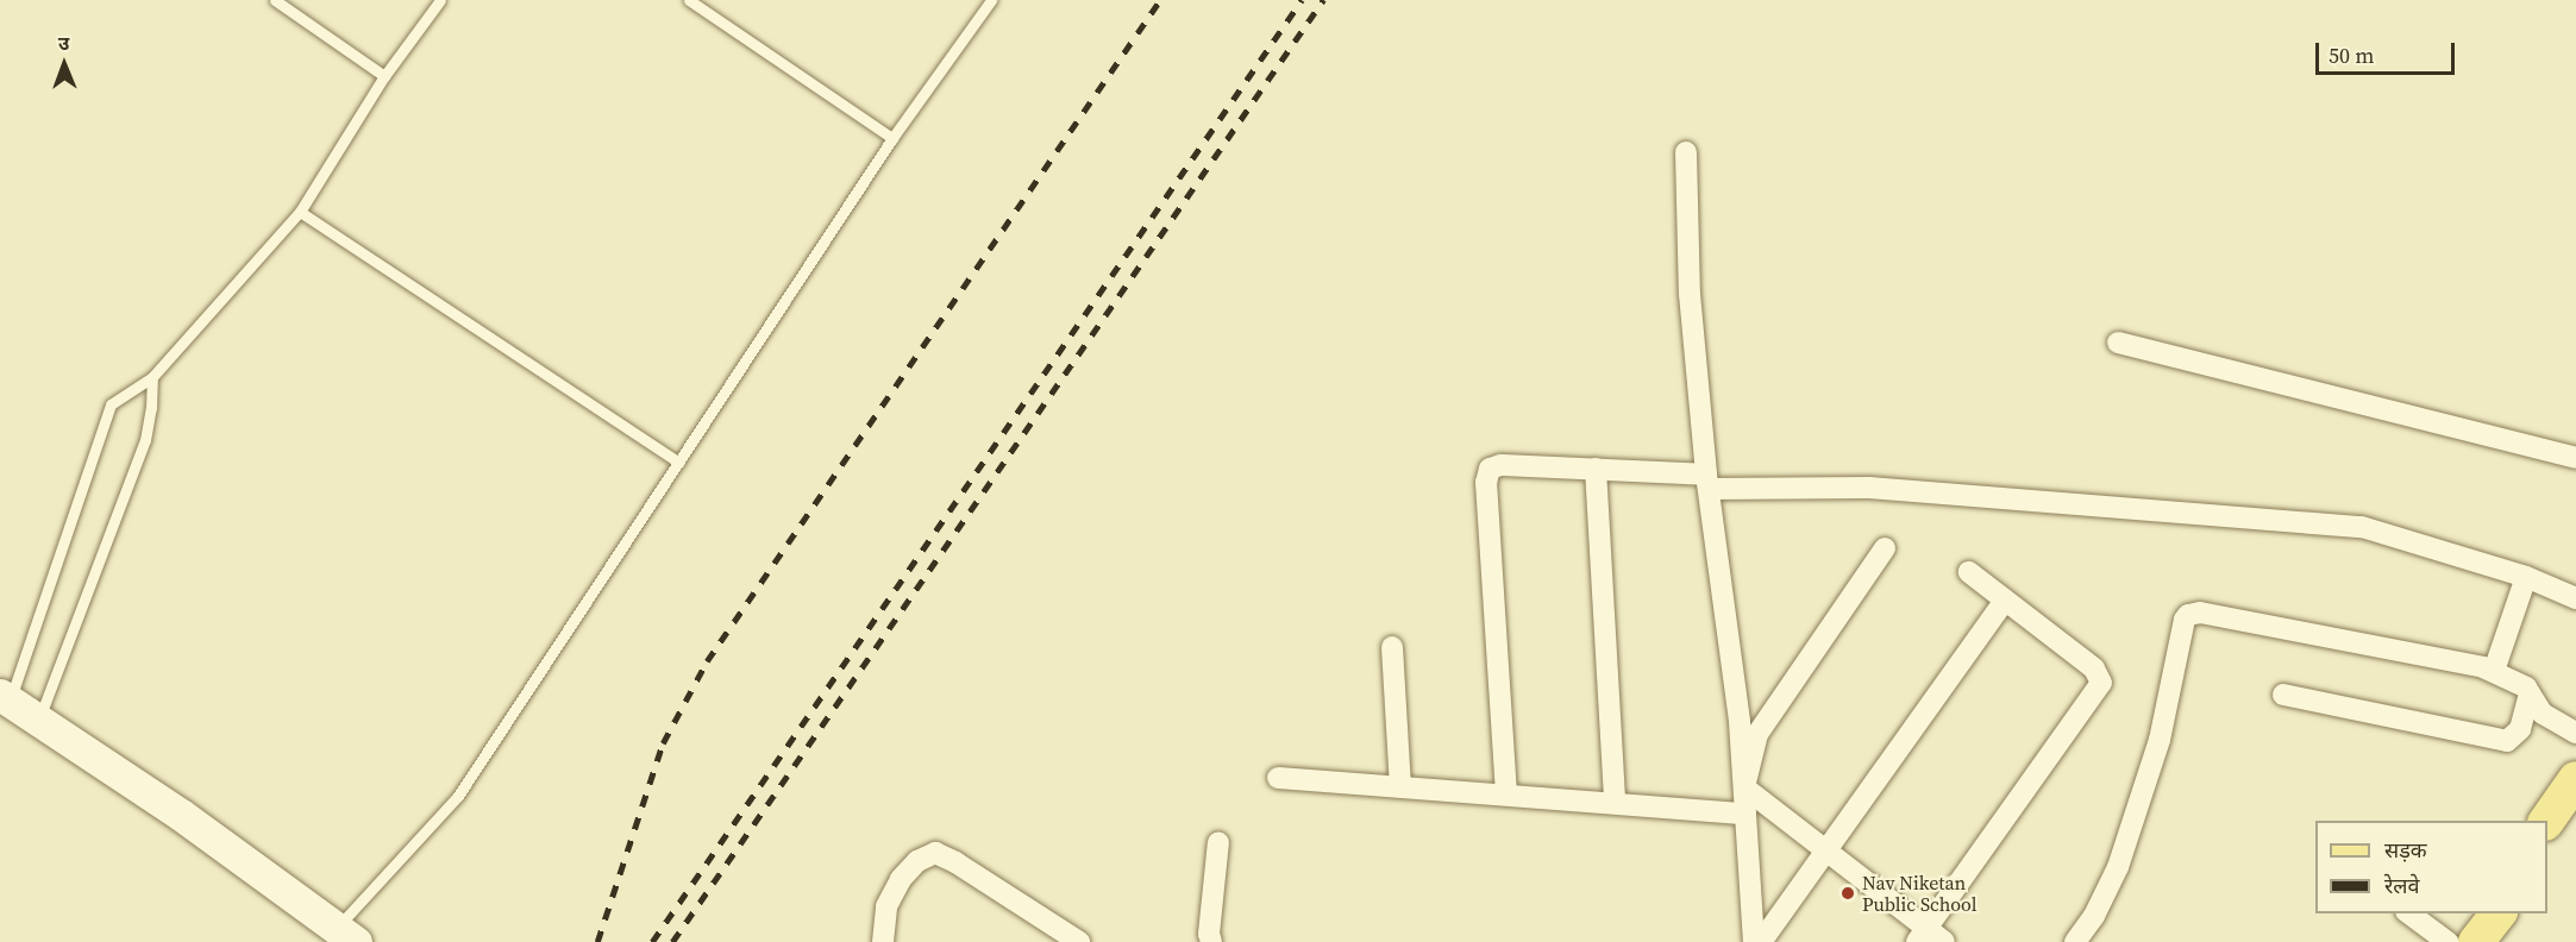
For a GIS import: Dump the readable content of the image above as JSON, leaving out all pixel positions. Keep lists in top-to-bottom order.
{
  "places": ["Nav Niketan Public School"],
  "legend": ["सड़क", "रेलवे"],
  "scale_bar": "50 m",
  "north": "top"
}
